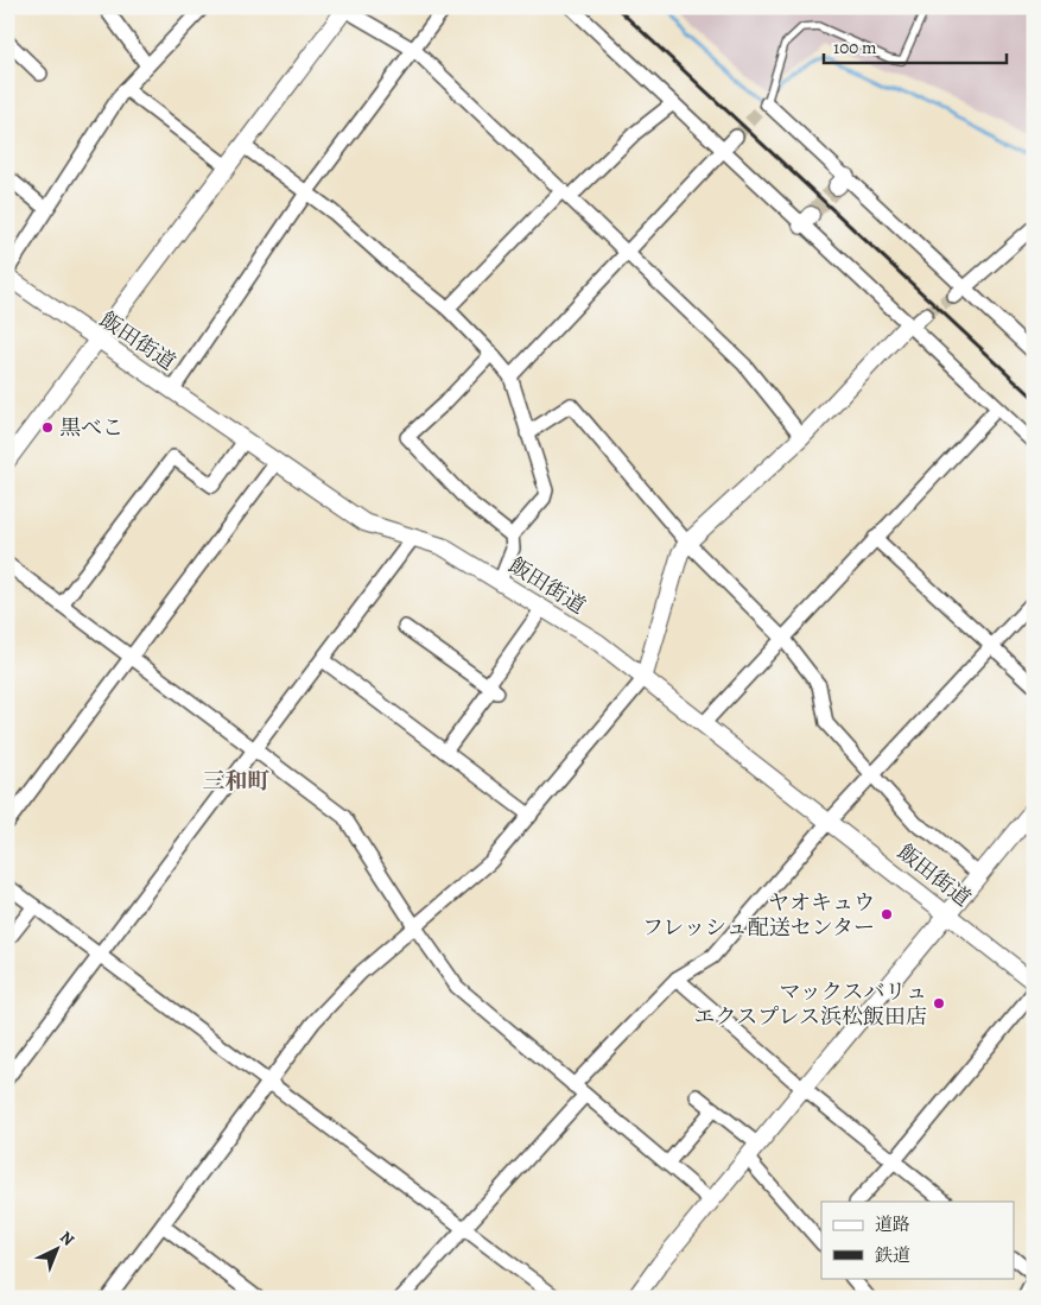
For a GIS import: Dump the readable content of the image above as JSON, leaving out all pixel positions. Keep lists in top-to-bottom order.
{
  "streets": {
    "street": ["飯田街道"]
  },
  "districts": ["三和町"],
  "places": ["黒べこ", "ヤオキュウ フレッシュ配送センター", "マックスバリュ エクスプレス浜松飯田店"],
  "legend": ["道路", "鉄道"],
  "scale_bar": "100 m",
  "north": "top right"
}
